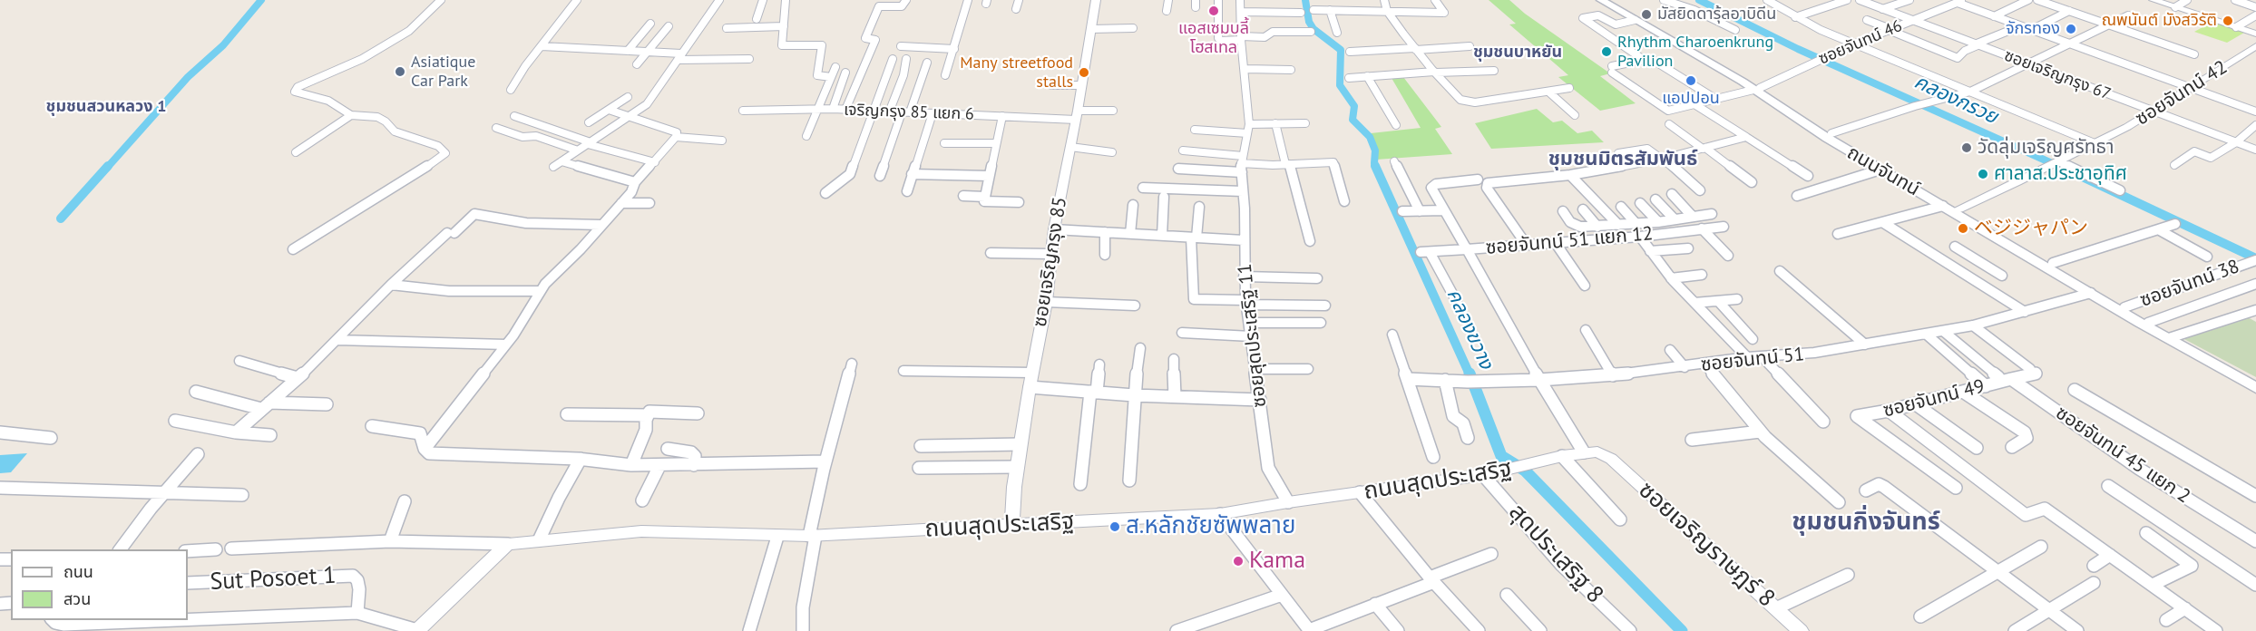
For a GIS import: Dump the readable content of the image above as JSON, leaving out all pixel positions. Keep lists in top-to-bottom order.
{
  "streets": {
    "main road": ["ถนนจันทน์"],
    "street": [
      "ซอยจันทน์ 46",
      "ซอยเจริญกรุง 67",
      "ซอยจันทน์ 42",
      "เจริญกรุง 85 แยก 6",
      "ซอยจันทน์ 51 แยก 12",
      "ซอยเจริญกรุง 85",
      "ซอยจันทน์ 38",
      "ซอยสุดประเสริฐ 11",
      "ซอยจันทน์ 51",
      "ซอยจันทน์ 49",
      "ซอยจันทน์ 45 แยก 2",
      "ถนนสุดประเสริฐ",
      "ซอยเจริญราษฎร์ 8",
      "สุดประเสริฐ 8",
      "Sut Posoet 1"
    ]
  },
  "crossings": [
    ["ซอยจันทน์ 46", "ซอยเจริญกรุง 67"],
    ["ซอยจันทน์ 46", "ถนนจันทน์"],
    ["ซอยเจริญกรุง 67", "ซอยจันทน์ 42"],
    ["ซอยจันทน์ 42", "ถนนจันทน์"],
    ["เจริญกรุง 85 แยก 6", "ซอยเจริญกรุง 85"],
    ["ถนนจันทน์", "ซอยจันทน์ 38"],
    ["ถนนจันทน์", "ซอยจันทน์ 51"],
    ["ซอยจันทน์ 51 แยก 12", "ซอยจันทน์ 51"],
    ["ซอยจันทน์ 51 แยก 12", "ถนนสุดประเสริฐ"],
    ["ซอยเจริญกรุง 85", "ถนนสุดประเสริฐ"],
    ["ซอยสุดประเสริฐ 11", "ถนนสุดประเสริฐ"],
    ["ซอยจันทน์ 49", "ซอยจันทน์ 45 แยก 2"],
    ["ถนนสุดประเสริฐ", "ซอยเจริญราษฎร์ 8"],
    ["ถนนสุดประเสริฐ", "สุดประเสริฐ 8"]
  ],
  "districts": [
    "ชุมชนบาหยัน",
    "ชุมชนสวนหลวง 1",
    "ชุมชนมิตรสัมพันธ์",
    "ชุมชนกิ่งจันทร์"
  ],
  "water": ["คลองกรวย", "คลองขวาง"],
  "places": [
    "แอสเซมบลี้ โฮสเทล",
    "มัสยิดดารุ้ลอาบิดีน",
    "ณพนันต์ มังสวิรัติ",
    "จักรทอง",
    "Rhythm Charoenkrung Pavilion",
    "Asiatique Car Park",
    "Many streetfood stalls",
    "แอปปอน",
    "วัดลุ่มเจริญศรัทธา",
    "ศาลาส.ประชาอุทิศ",
    "ベジジャパン",
    "ส.หลักชัยซัพพลาย",
    "Kama"
  ],
  "legend": ["ถนน", "สวน"]
}
